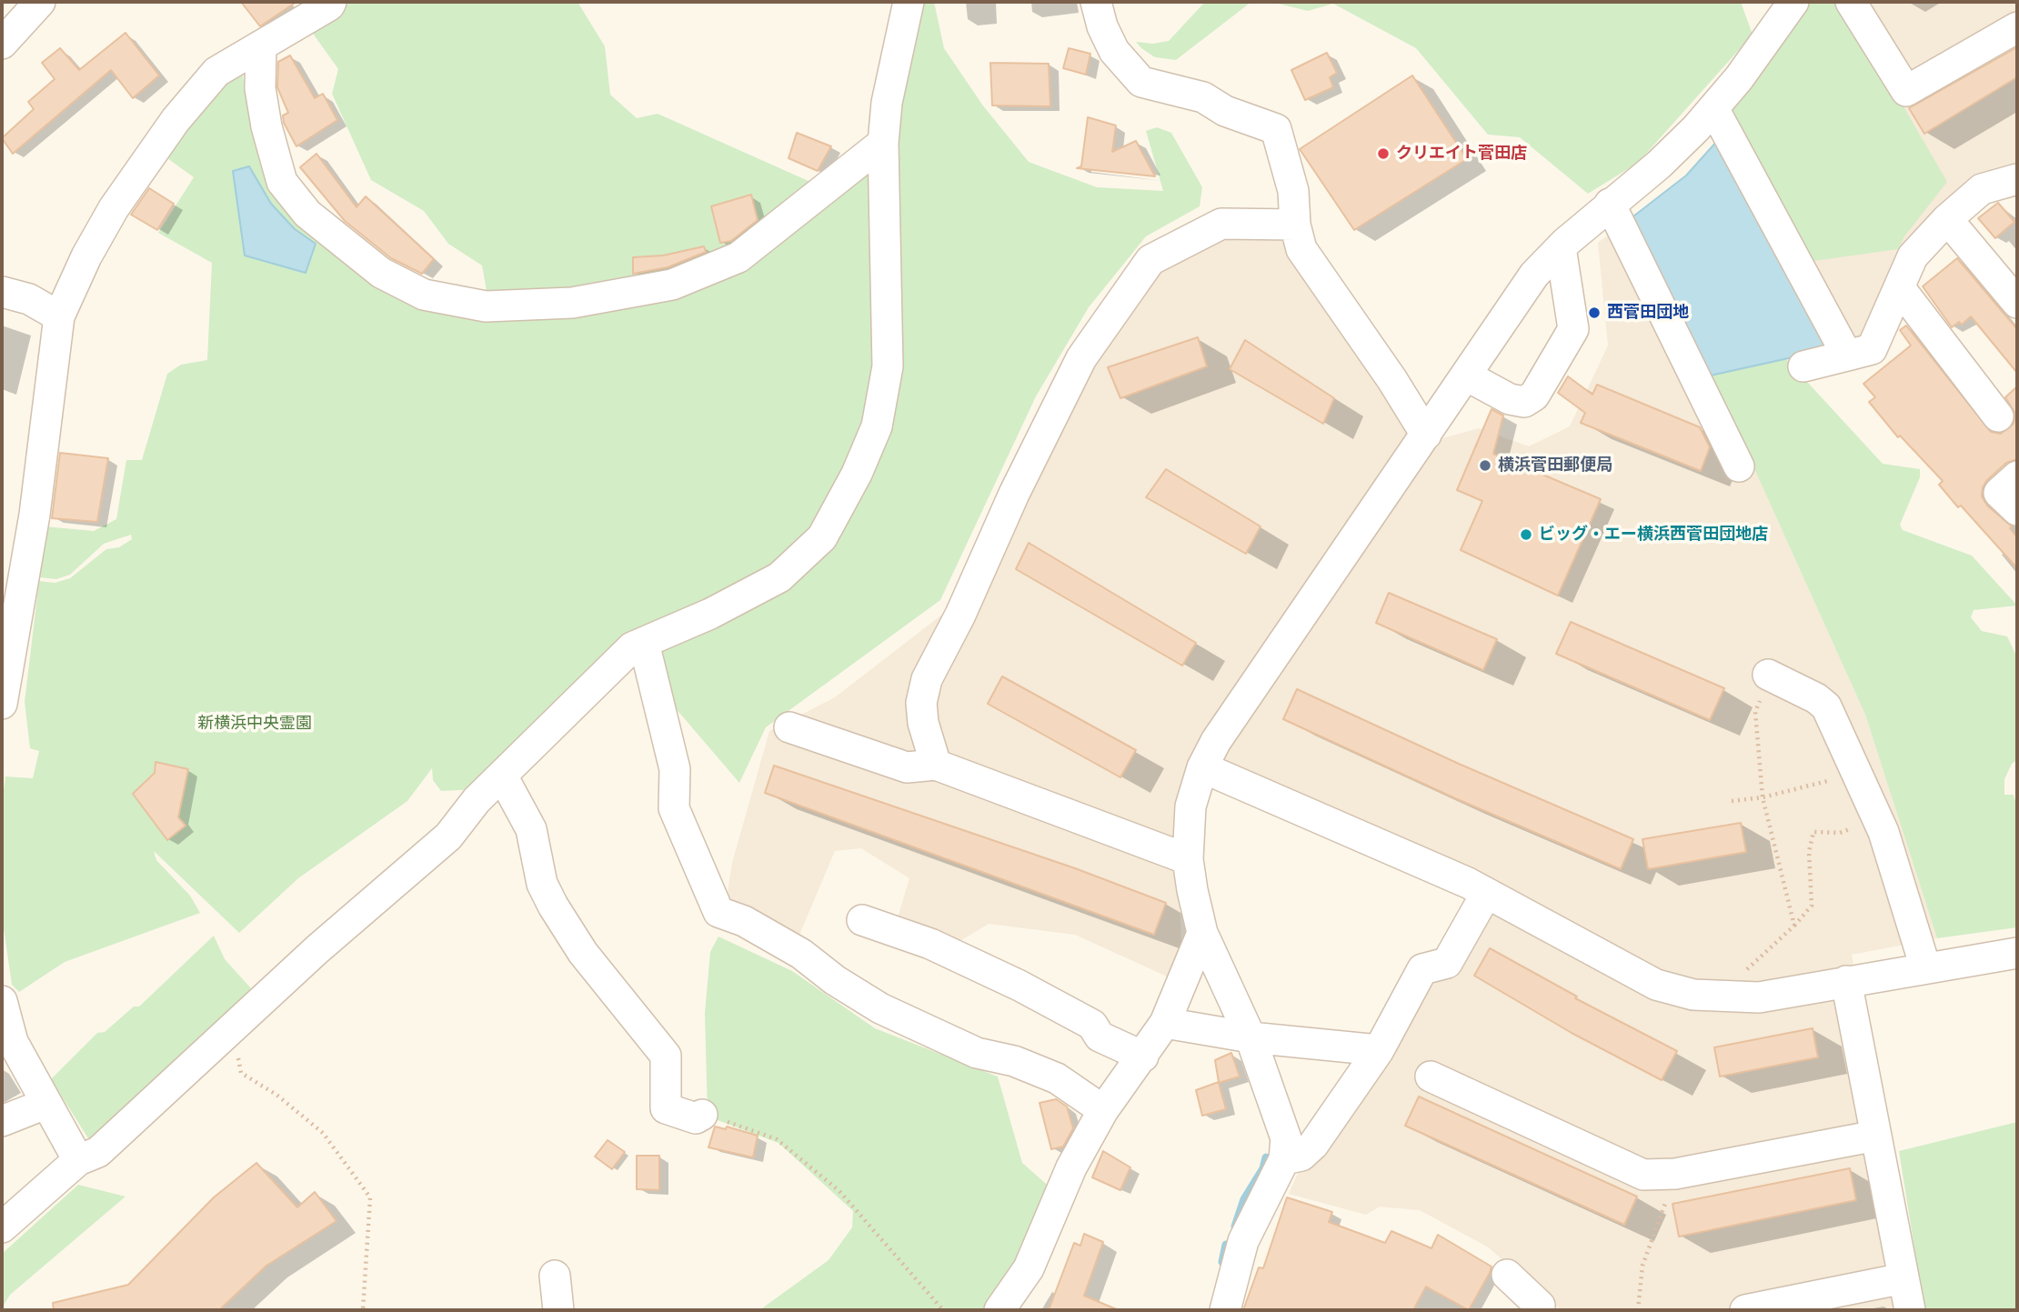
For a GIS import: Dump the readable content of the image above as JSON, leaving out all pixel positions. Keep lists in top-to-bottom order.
{
  "parks": ["新横浜中央霊園"],
  "places": [
    "クリエイト菅田店",
    "西菅田団地",
    "横浜菅田郵便局",
    "ビッグ・エー横浜西菅田団地店"
  ]
}
